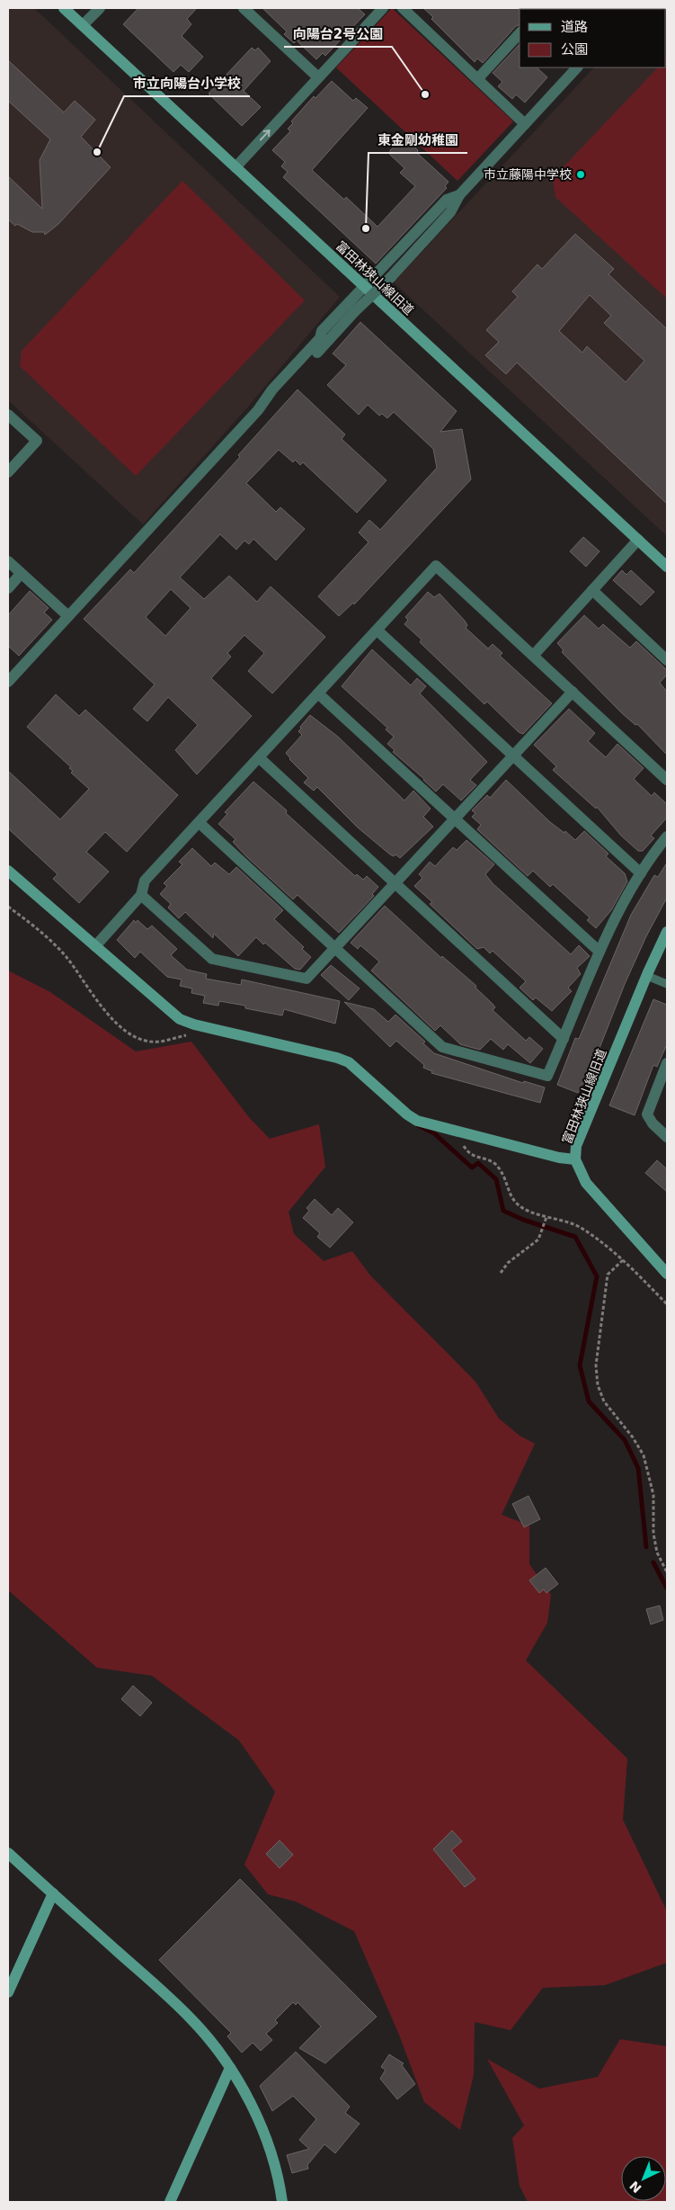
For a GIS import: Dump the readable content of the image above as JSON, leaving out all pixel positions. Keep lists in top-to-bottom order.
{
  "streets": {
    "street": ["富田林狭山線旧道"]
  },
  "places": [
    "向陽台2号公園",
    "市立向陽台小学校",
    "市立藤陽中学校",
    "東金剛幼稚園"
  ],
  "legend": ["道路", "公園"],
  "north": "bottom left"
}
